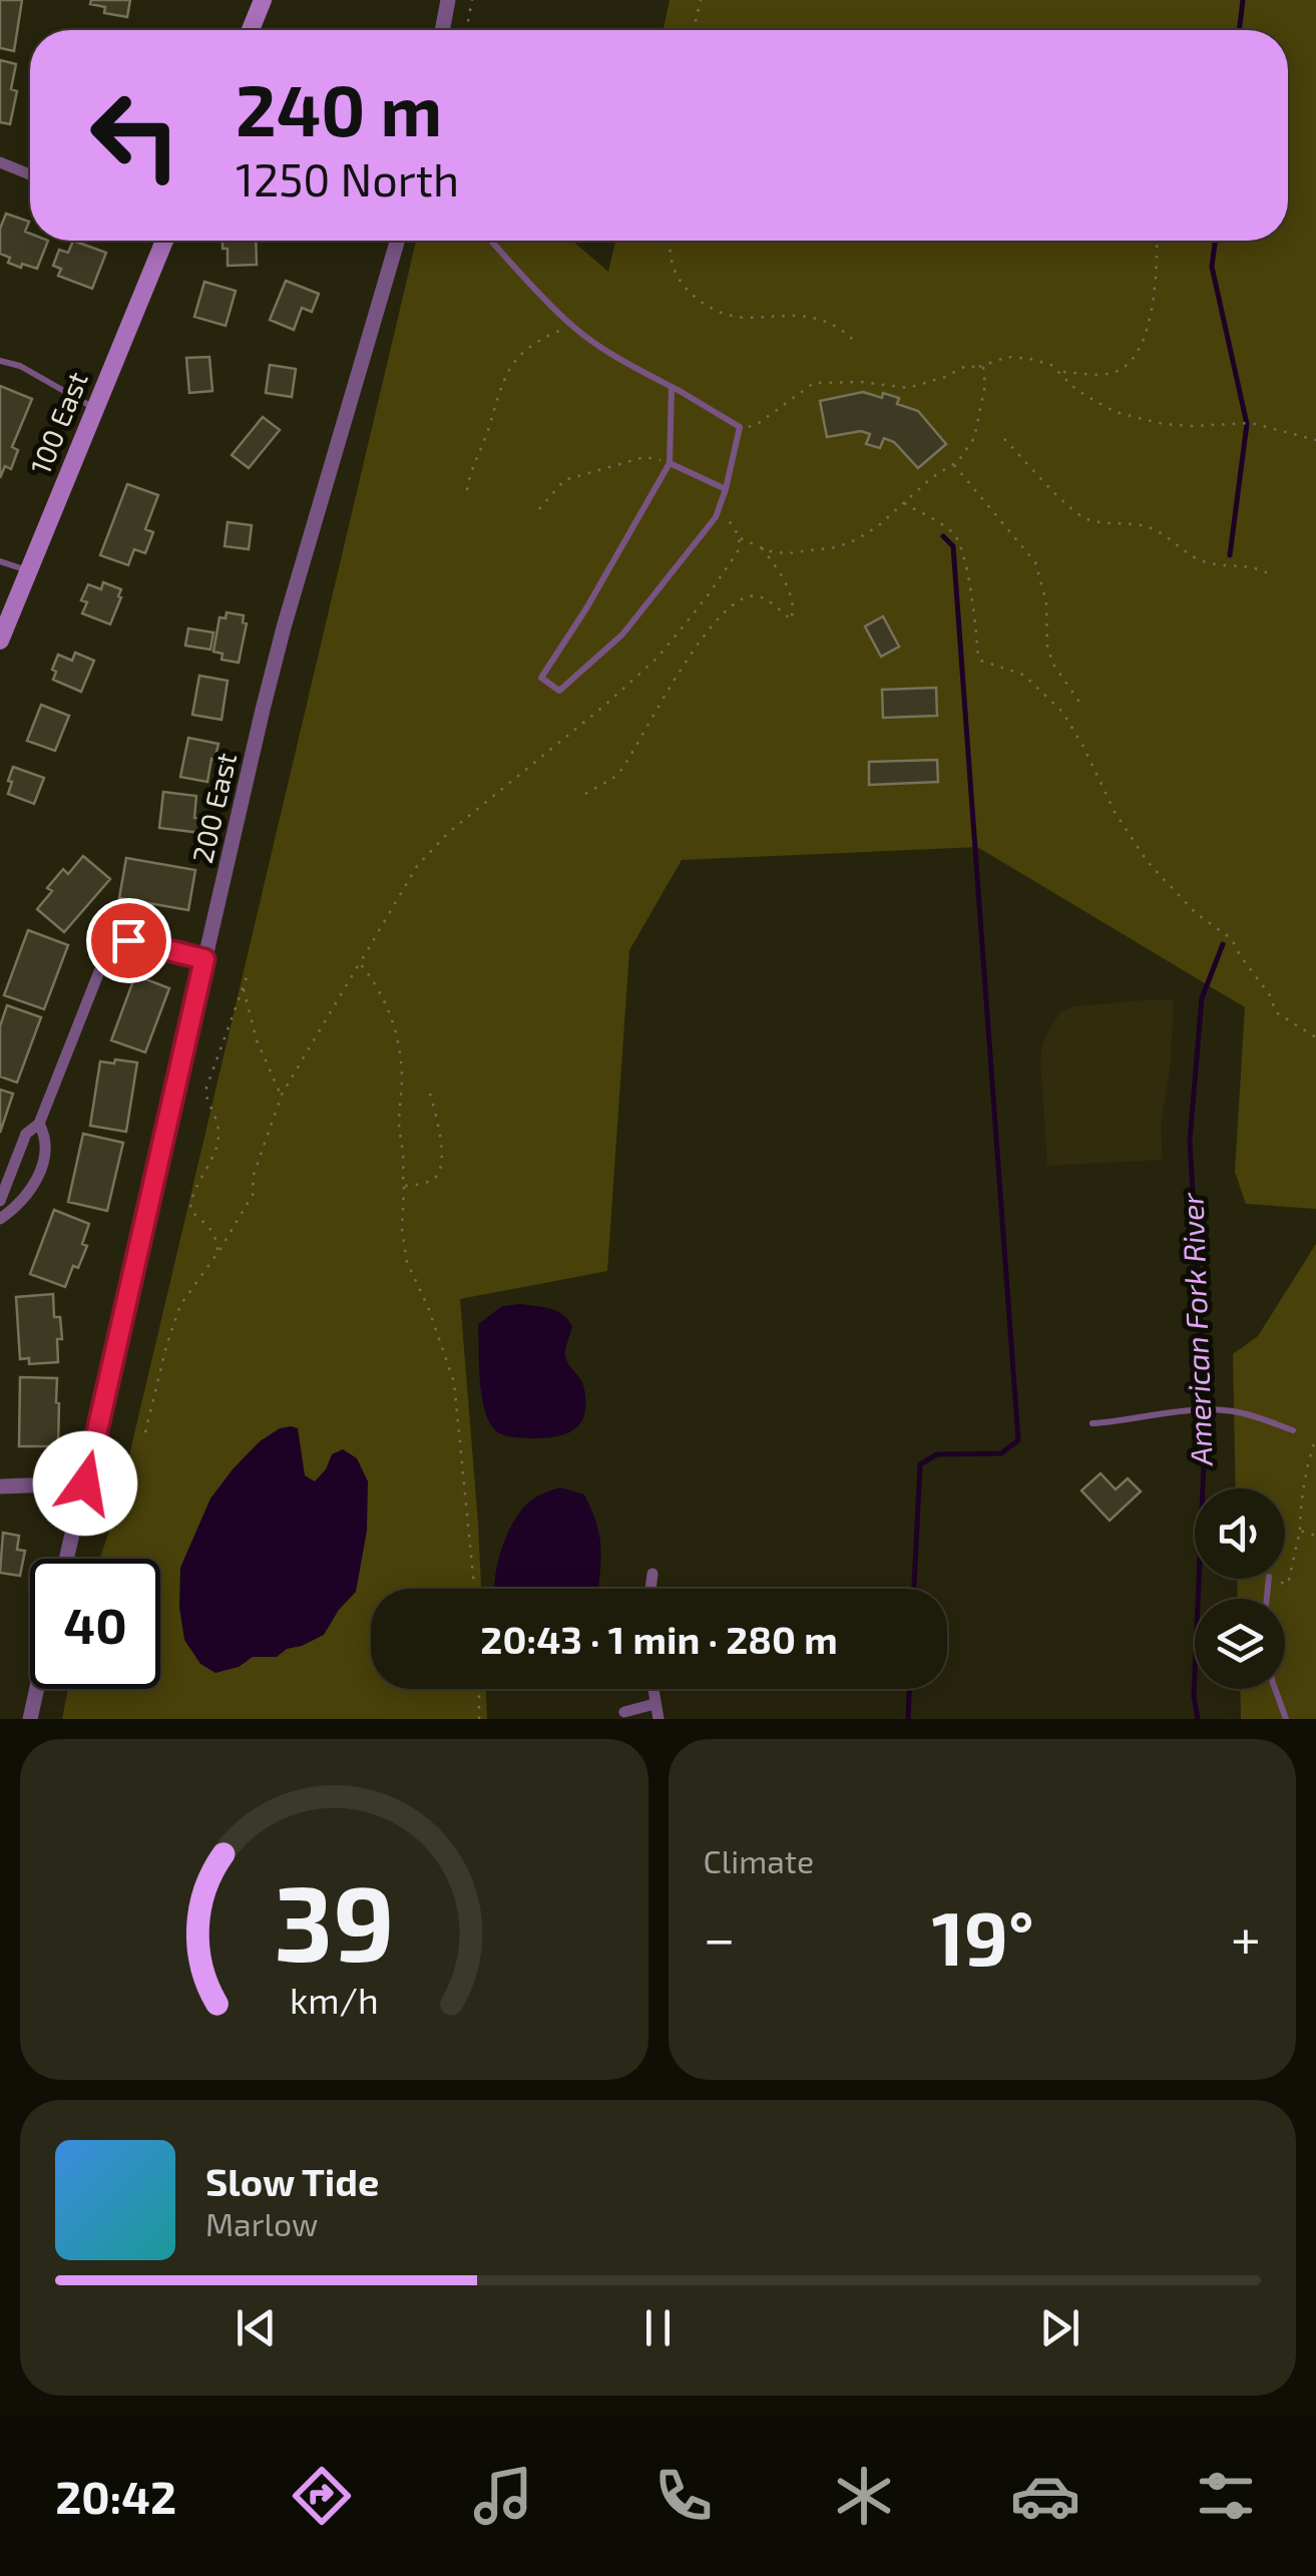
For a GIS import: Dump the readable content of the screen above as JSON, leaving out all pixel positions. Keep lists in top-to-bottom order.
{
  "streets": {
    "main road": ["100 East"],
    "street": ["200 East"]
  },
  "water": ["American Fork River"],
  "page": {
    "turn": ["240 m", "1250 North"],
    "limit": "40",
    "trip": "20:43 · 1 min · 280 m",
    "tile": "Climate",
    "heat": ["−", "19°", "+"],
    "song": ["Slow Tide", "Marlow"],
    "tabs": "20:42",
    "gauge": ["39", "km/h"]
  }
}
